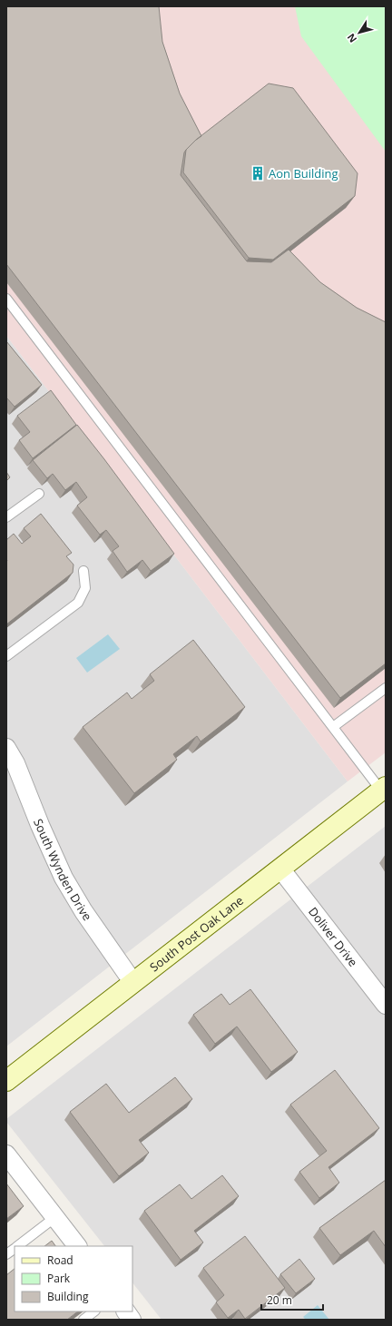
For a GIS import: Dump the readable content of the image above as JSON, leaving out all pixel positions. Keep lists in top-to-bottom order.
{
  "streets": {
    "main road": ["South Post Oak Lane"],
    "street": ["South Wynden Drive", "Doliver Drive"]
  },
  "crossings": [
    ["South Wynden Drive", "South Post Oak Lane"],
    ["South Post Oak Lane", "Doliver Drive"]
  ],
  "places": {
    "building": ["Aon Building"]
  },
  "legend": ["Road", "Park", "Building"],
  "scale_bar": "20 m",
  "north": "bottom left"
}
